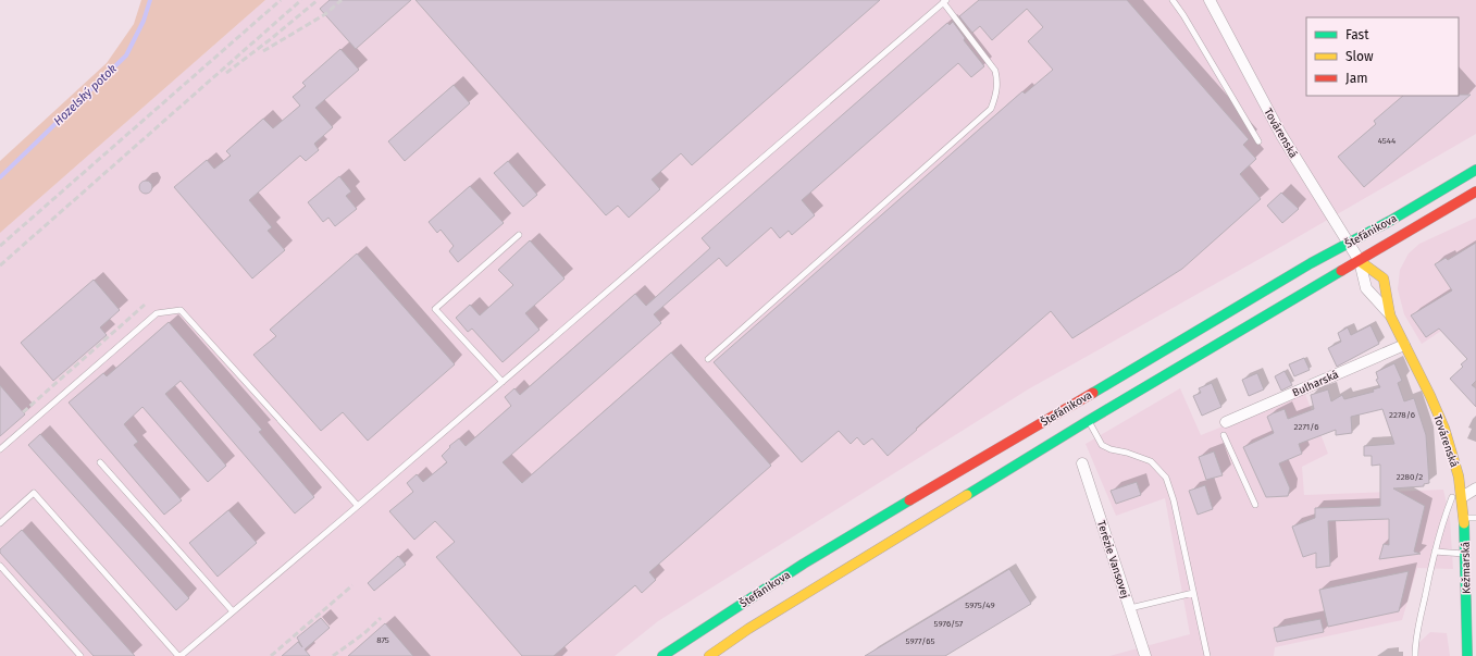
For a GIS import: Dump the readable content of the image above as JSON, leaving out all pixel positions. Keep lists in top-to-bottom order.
{
  "streets": {
    "main road": ["Továrenská", "Štefánikova", "Kežmarská"],
    "street": ["Bulharská", "Terézie Vansovej"]
  },
  "crossings": [
    ["Továrenská", "Štefánikova"],
    ["Továrenská", "Bulharská"],
    ["Továrenská", "Kežmarská"]
  ],
  "water": ["Hozelský potok"],
  "house_numbers": [
    "4544",
    "2278/6",
    "2271/6",
    "2280/2",
    "5975/49",
    "5976/57",
    "875",
    "5977/65"
  ],
  "legend": ["Fast", "Slow", "Jam"]
}
